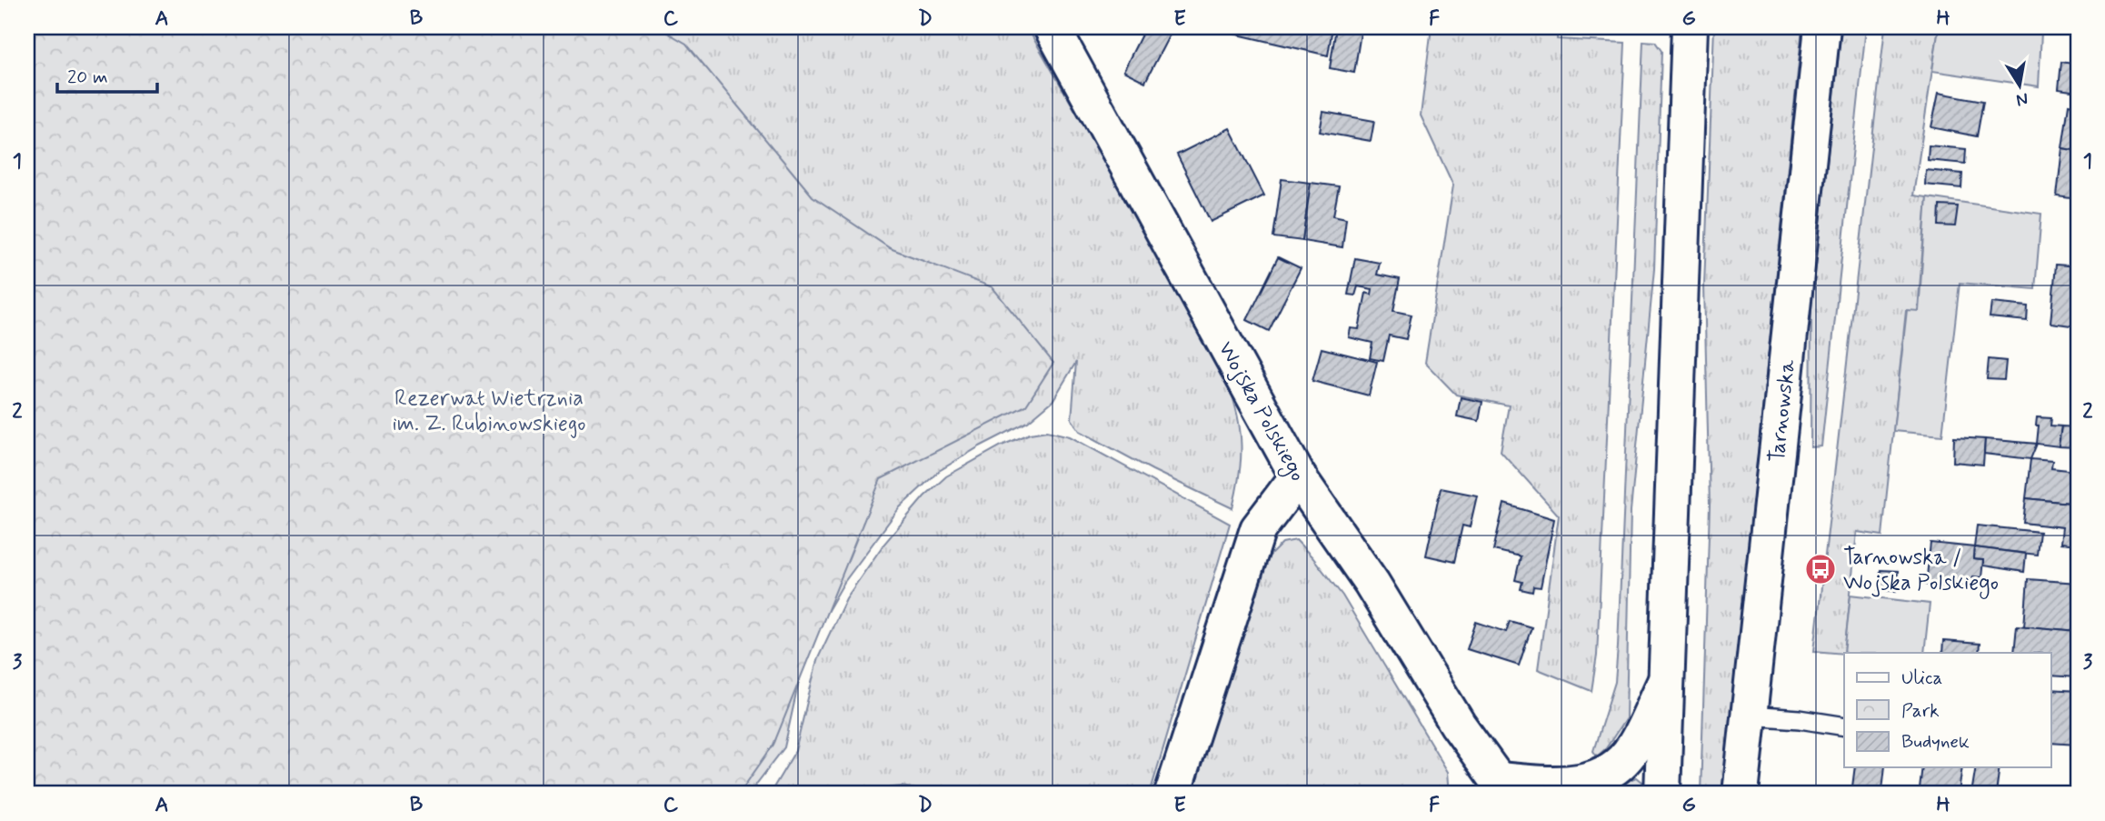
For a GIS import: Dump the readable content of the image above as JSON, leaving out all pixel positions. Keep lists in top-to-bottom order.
{
  "streets": {
    "main road": ["Wojska Polskiego", "Tarnowska"]
  },
  "parks": ["Rezerwat Wietrznia im. Z. Rubinowskiego"],
  "places": {
    "bus stop": ["Tarnowska / Wojska Polskiego"]
  },
  "legend": ["Ulica", "Park", "Budynek"],
  "scale_bar": "20 m",
  "north": "bottom",
  "grid": {
    "columns": [
      "A",
      "B",
      "C",
      "D",
      "E",
      "F",
      "G",
      "H"
    ],
    "rows": ["1", "2", "3"]
  }
}
